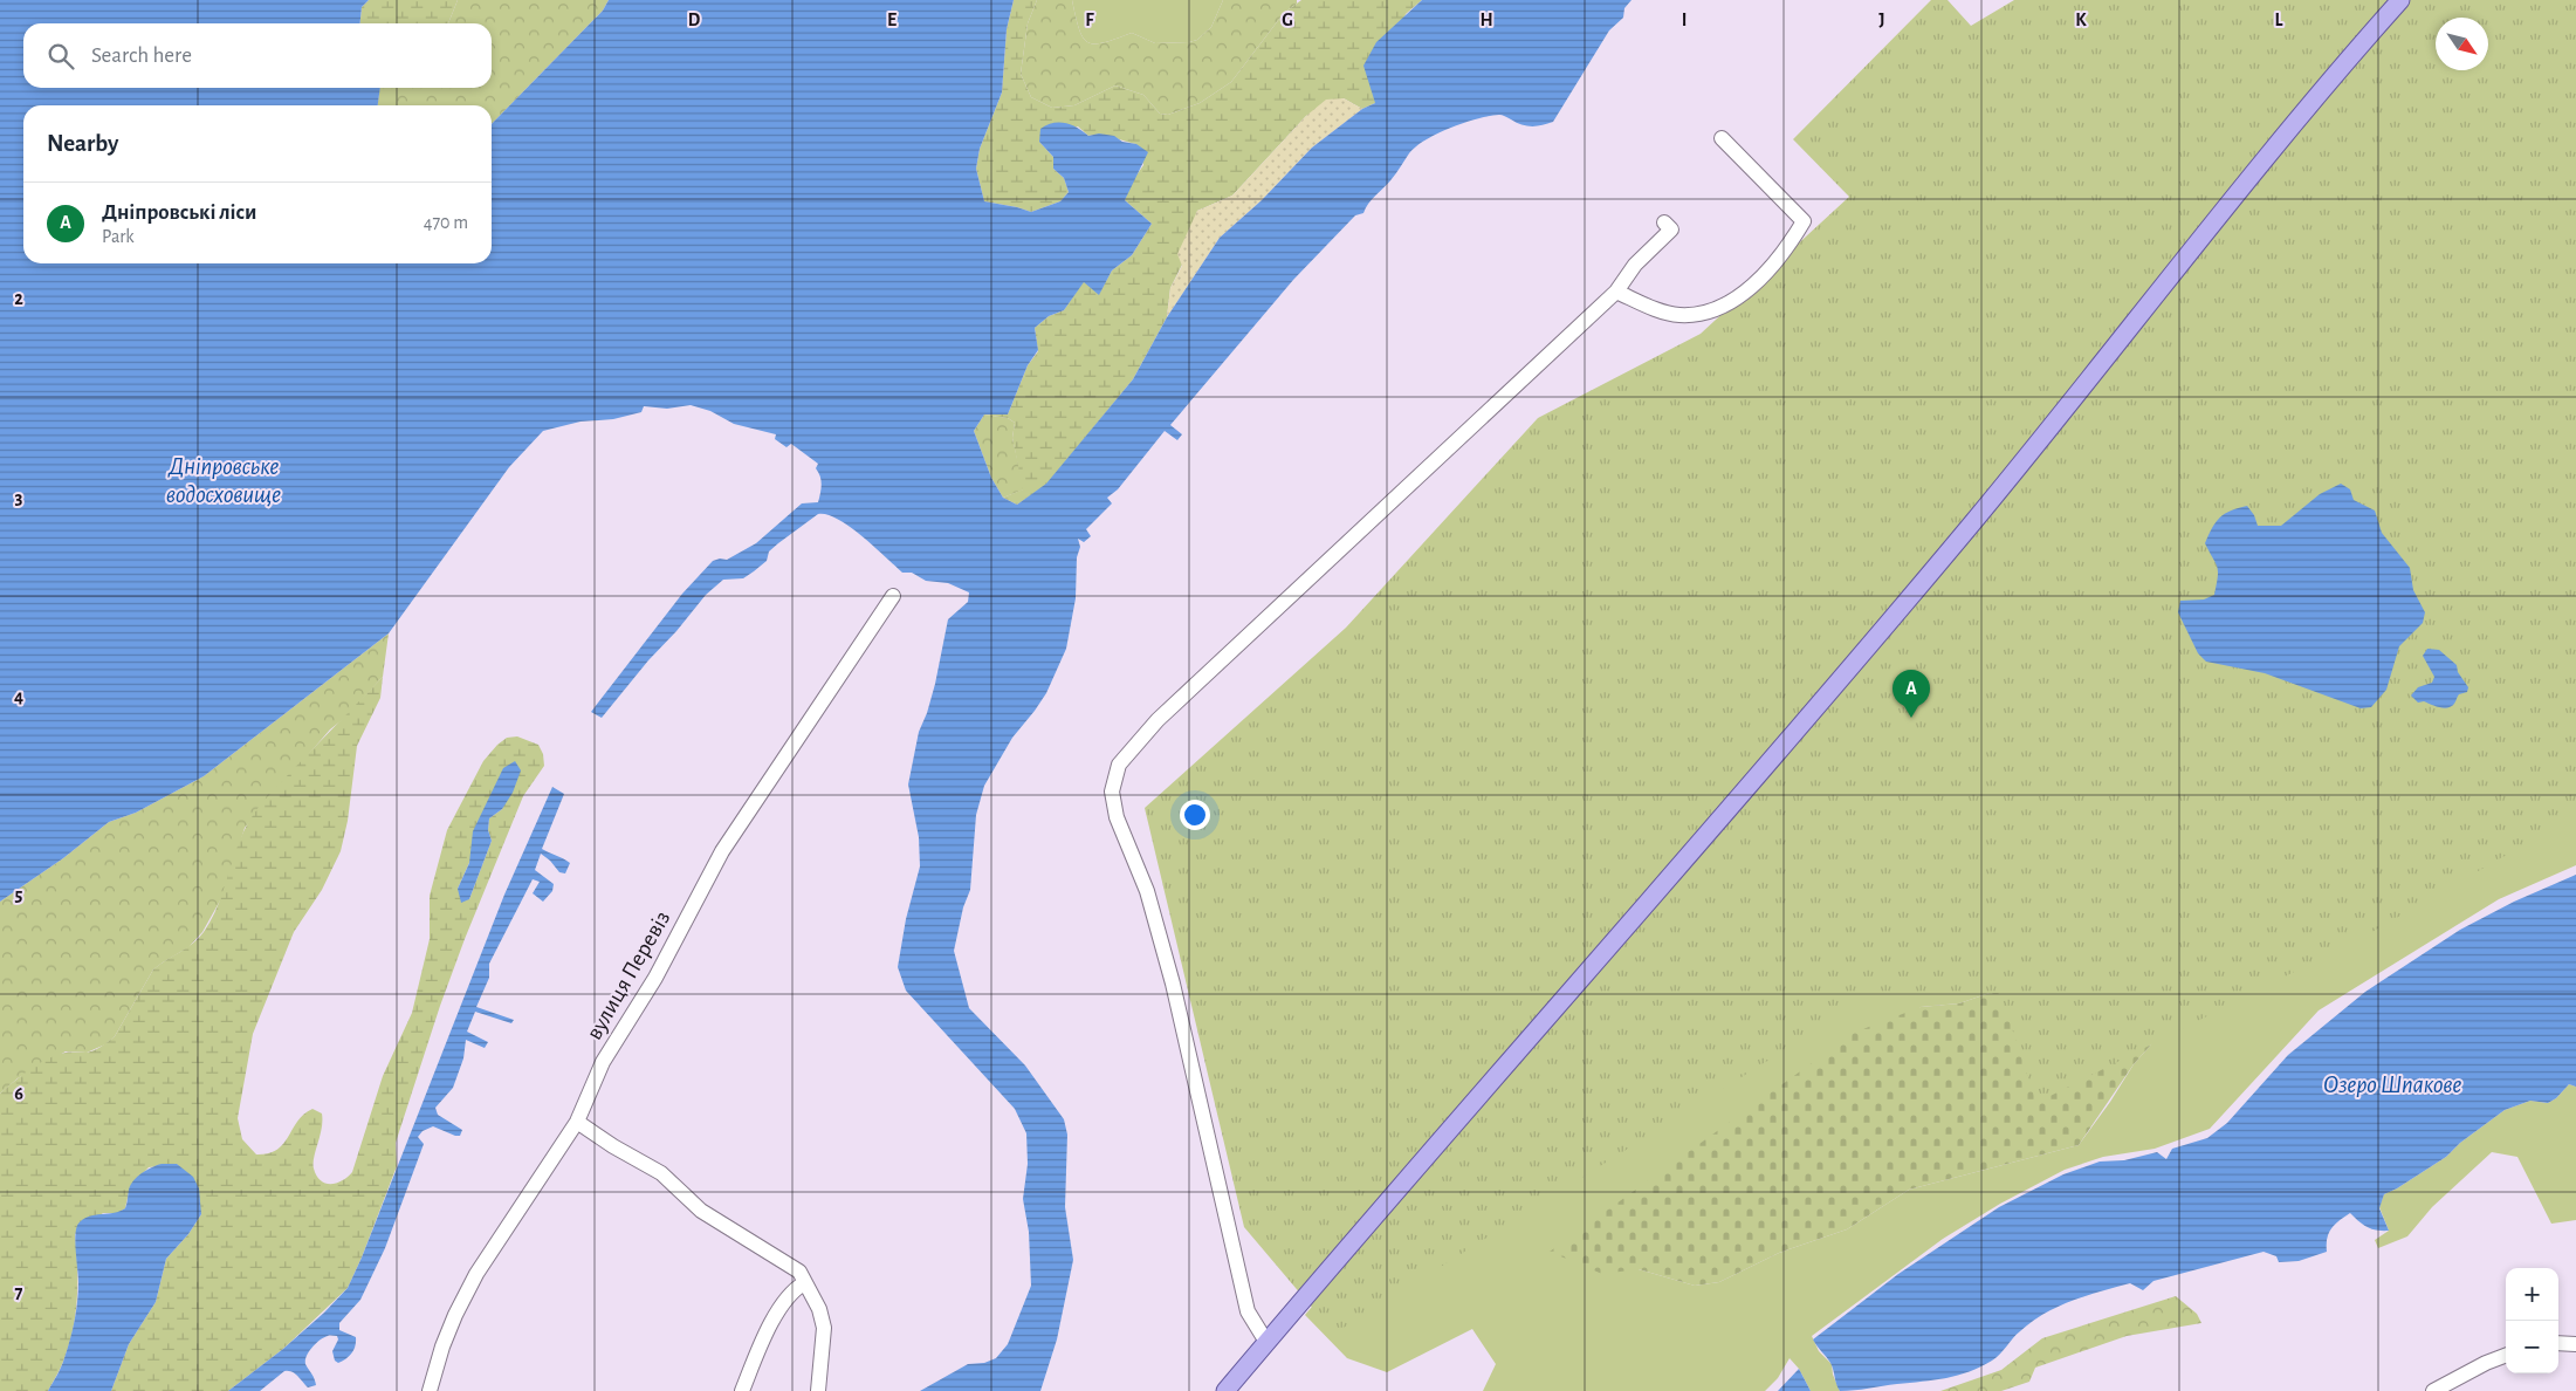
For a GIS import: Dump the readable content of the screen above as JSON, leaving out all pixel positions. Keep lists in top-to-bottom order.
{
  "streets": {
    "street": ["вулиця Перевіз"]
  },
  "water": ["Дніпровське водосховище", "Озеро Шпакове"],
  "north": "bottom right",
  "page": {
    "search": "Search here",
    "heading": "Nearby",
    "list": [
      {
        "mark": "A",
        "name": "Дніпровські ліси",
        "note": "Park",
        "value": "470 m"
      }
    ],
    "pins": "A",
    "map_buttons": ["+", "−"]
  },
  "grid": {
    "columns": [
      "D",
      "E",
      "F",
      "G",
      "H",
      "I",
      "J",
      "K",
      "L"
    ],
    "rows": [
      "2",
      "3",
      "4",
      "5",
      "6",
      "7"
    ]
  }
}
